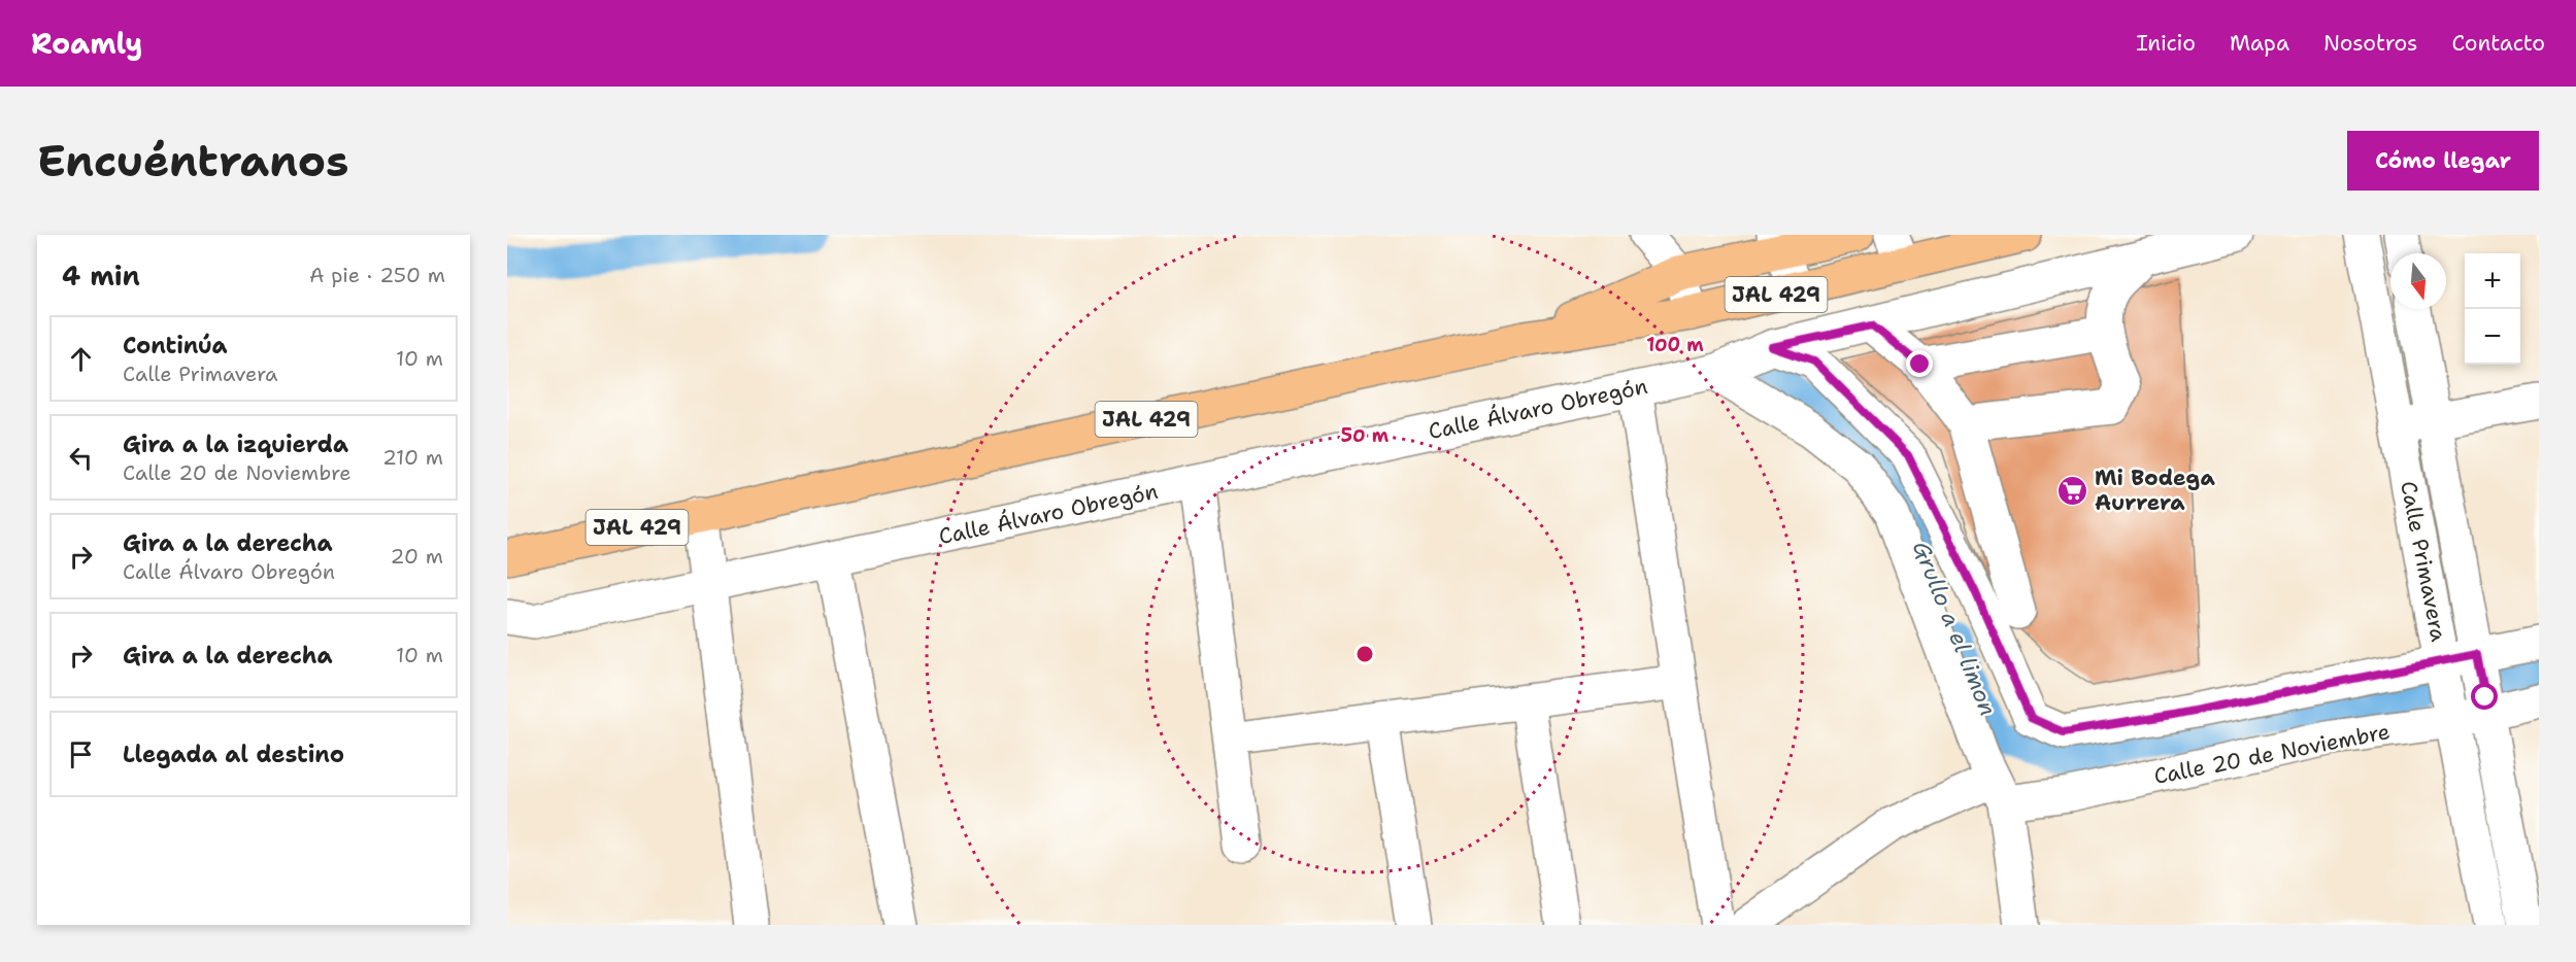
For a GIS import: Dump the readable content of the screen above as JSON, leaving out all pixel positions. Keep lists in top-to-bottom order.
{
  "streets": {
    "main road": ["JAL 429"],
    "street": ["Calle Álvaro Obregón", "Calle Primavera", "Calle 20 de Noviembre"]
  },
  "crossings": [
    ["Calle Álvaro Obregón", "Calle 20 de Noviembre"],
    ["Calle Primavera", "Calle 20 de Noviembre"]
  ],
  "water": ["Grullo a el limon"],
  "places": {
    "supermarket": ["Mi Bodega Aurrera"]
  },
  "north": "bottom",
  "page": {
    "header": "Roamly",
    "nav": [
      "Inicio",
      "Mapa",
      "Nosotros",
      "Contacto"
    ],
    "buttons": "Cómo llegar",
    "title": "Encuéntranos",
    "heading": ["4 min", "A pie · 250 m"],
    "map_buttons": ["+", "−"],
    "list": [
      ["Continúa", "Calle Primavera", "10 m"],
      ["Gira a la izquierda", "Calle 20 de Noviembre", "210 m"],
      ["Gira a la derecha", "Calle Álvaro Obregón", "20 m"],
      ["Gira a la derecha", "10 m"],
      "Llegada al destino"
    ]
  },
  "rings": ["100 m", "50 m"]
}
